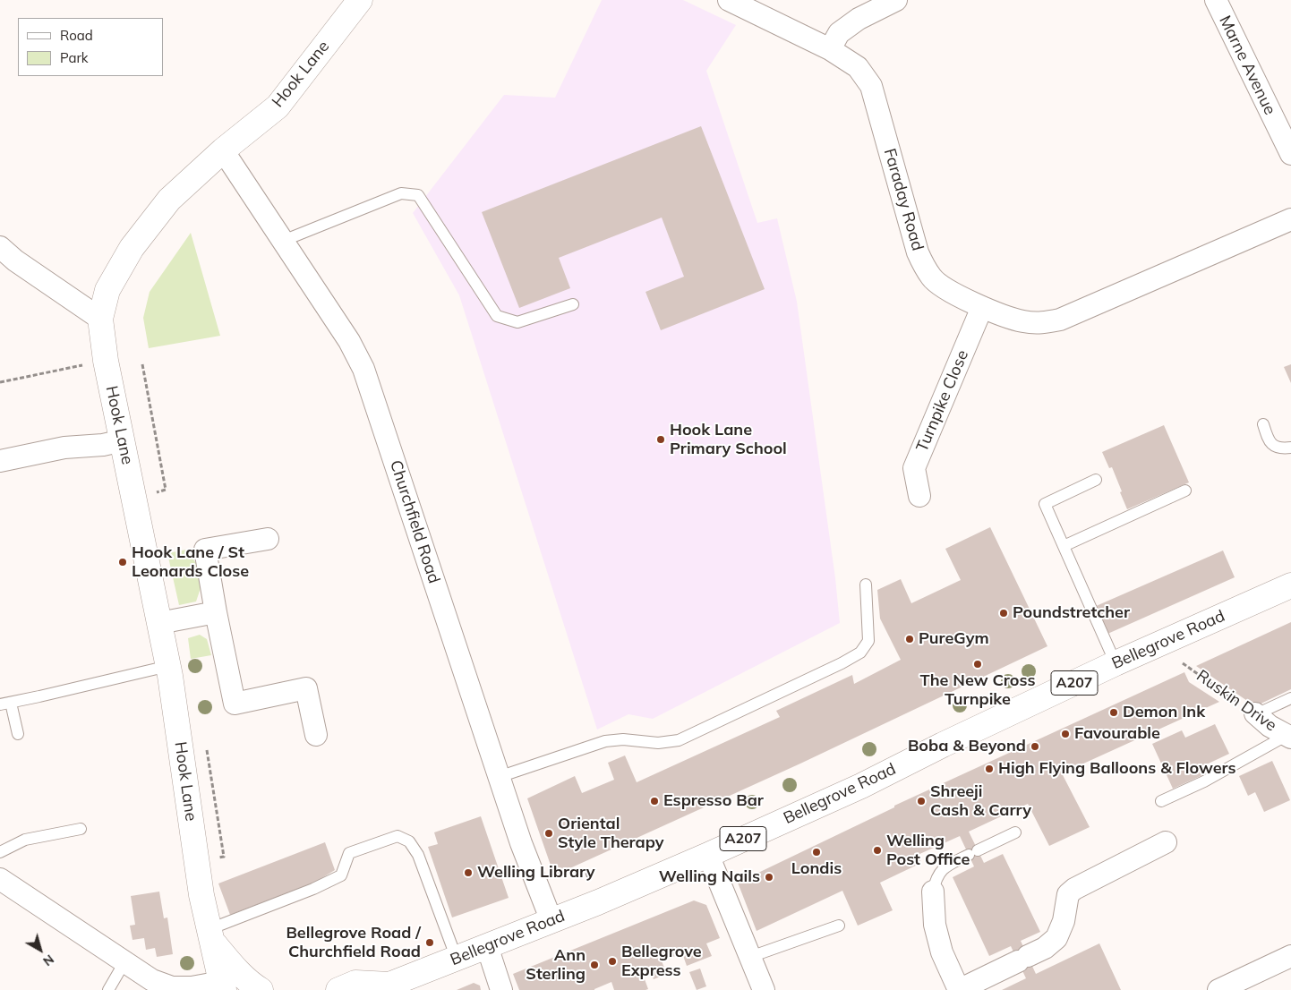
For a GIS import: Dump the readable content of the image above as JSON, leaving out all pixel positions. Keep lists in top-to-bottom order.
{
  "streets": {
    "street": [
      "Marne Avenue",
      "Hook Lane",
      "Faraday Road",
      "Turnpike Close",
      "Churchfield Road",
      "Bellegrove Road",
      "A207",
      "Ruskin Drive"
    ]
  },
  "crossings": [
    ["Hook Lane", "Churchfield Road"],
    ["Faraday Road", "Turnpike Close"],
    ["Churchfield Road", "Bellegrove Road"],
    ["Bellegrove Road", "A207"]
  ],
  "places": [
    "Hook Lane Primary School",
    "Hook Lane / St Leonards Close",
    "Poundstretcher",
    "PureGym",
    "The New Cross Turnpike",
    "Demon Ink",
    "Favourable",
    "Boba & Beyond",
    "High Flying Balloons & Flowers",
    "Espresso Bar",
    "Shreeji Cash & Carry",
    "Oriental Style Therapy",
    "Welling Post Office",
    "Londis",
    "Welling Library",
    "Welling Nails",
    "Bellegrove Road / Churchfield Road",
    "Bellegrove Express",
    "Ann Sterling"
  ],
  "legend": ["Road", "Park"],
  "north": "bottom right"
}
